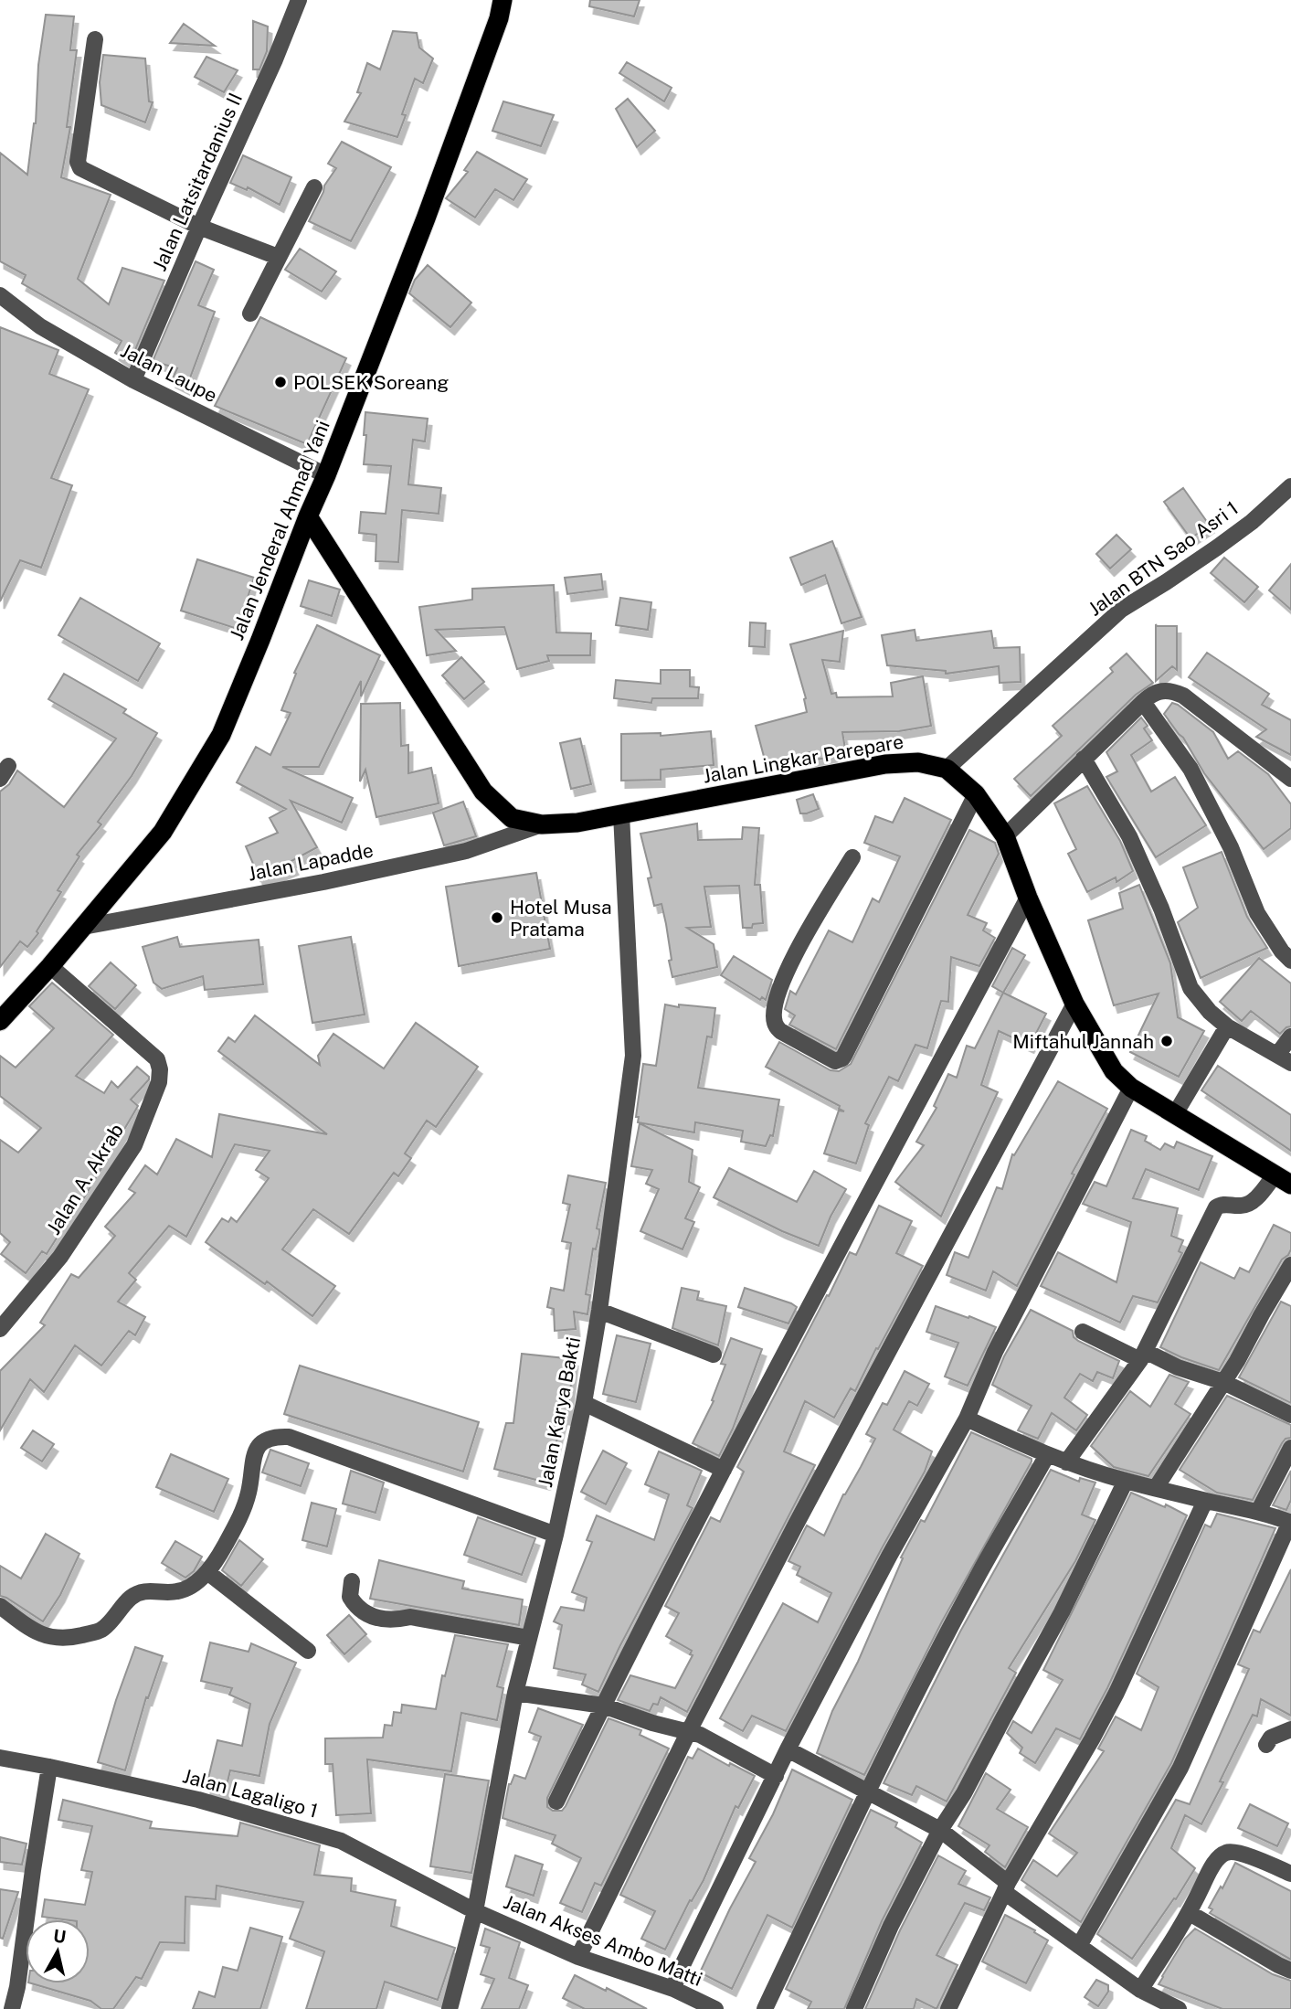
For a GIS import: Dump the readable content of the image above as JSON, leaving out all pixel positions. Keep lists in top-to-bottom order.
{
  "streets": {
    "highway": ["Jalan Jenderal Ahmad Yani", "Jalan Lingkar Parepare"],
    "street": [
      "Jalan Latsitardanius II",
      "Jalan Laupe",
      "Jalan BTN Sao Asri 1",
      "Jalan Lapadde",
      "Jalan A. Akrab",
      "Jalan Karya Bakti",
      "Jalan Lagaligo 1",
      "Jalan Akses Ambo Matti"
    ]
  },
  "crossings": [
    ["Jalan Latsitardanius II", "Jalan Laupe"],
    ["Jalan Laupe", "Jalan Jenderal Ahmad Yani"],
    ["Jalan Jenderal Ahmad Yani", "Jalan Lingkar Parepare"],
    ["Jalan Jenderal Ahmad Yani", "Jalan Lapadde"],
    ["Jalan Jenderal Ahmad Yani", "Jalan A. Akrab"],
    ["Jalan BTN Sao Asri 1", "Jalan Lingkar Parepare"],
    ["Jalan Lingkar Parepare", "Jalan Lapadde"],
    ["Jalan Lingkar Parepare", "Jalan Karya Bakti"],
    ["Jalan Karya Bakti", "Jalan Lagaligo 1"],
    ["Jalan Karya Bakti", "Jalan Akses Ambo Matti"],
    ["Jalan Lagaligo 1", "Jalan Akses Ambo Matti"]
  ],
  "places": ["POLSEK Soreang", "Hotel Musa Pratama", "Miftahul Jannah"],
  "north": "top"
}
